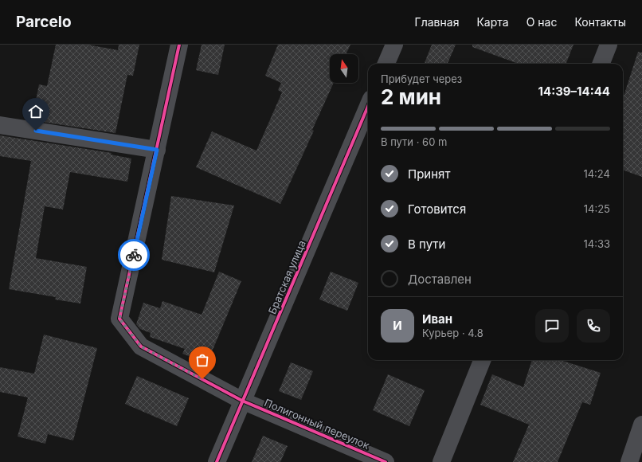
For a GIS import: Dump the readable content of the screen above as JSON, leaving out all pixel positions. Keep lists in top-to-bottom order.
{
  "streets": {
    "street": ["Братская улица", "Полигонный переулок"]
  },
  "crossings": [
    ["Братская улица", "Полигонный переулок"]
  ],
  "north": "top",
  "page": {
    "header": "Parcelo",
    "nav": [
      "Главная",
      "Карта",
      "О нас",
      "Контакты"
    ],
    "heading": ["2 мин", "Прибудет через", "14:39–14:44"],
    "panel": ["Иван", "Курьер · 4.8"],
    "bar": "В пути · 60 m",
    "list": [
      ["Принят", "14:24"],
      ["Готовится", "14:25"],
      ["В пути", "14:33"],
      "Доставлен"
    ],
    "round": "И"
  }
}
